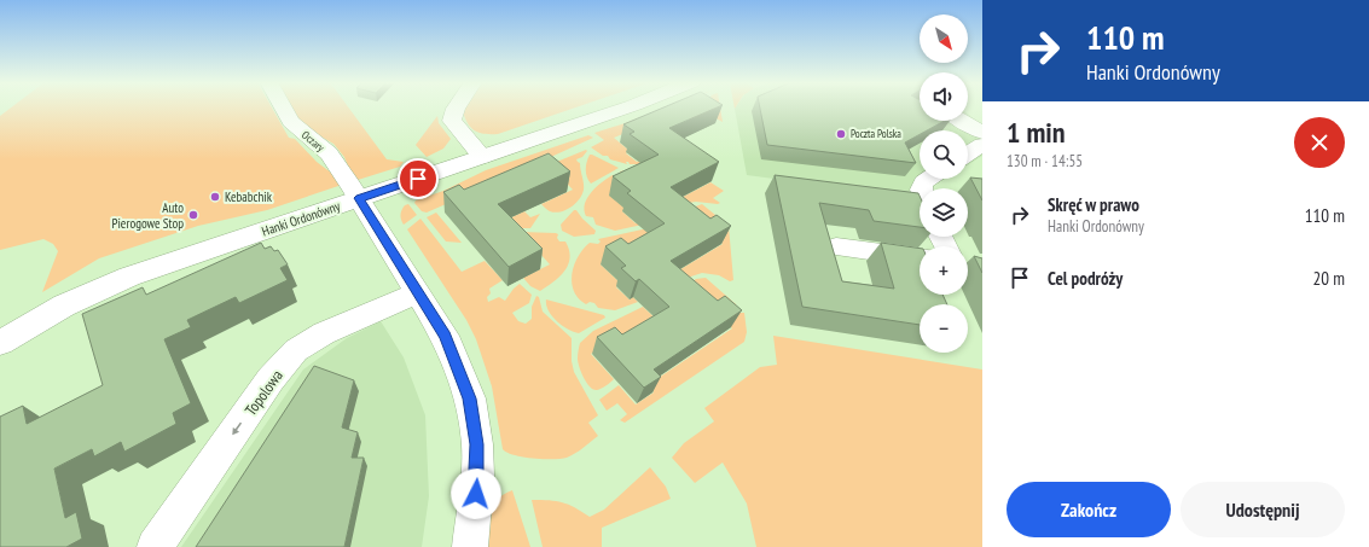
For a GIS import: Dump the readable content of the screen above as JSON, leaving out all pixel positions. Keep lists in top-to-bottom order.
{
  "streets": {
    "street": ["Oczary", "Hanki Ordonówny", "Topolowa"]
  },
  "crossings": [
    ["Oczary", "Hanki Ordonówny"],
    ["Oczary", "Topolowa"]
  ],
  "one_way": ["Topolowa"],
  "places": ["Poczta Polska", "Kebabchik", "Auto Pierogowe Stop"],
  "north": "bottom right",
  "page": {
    "turn": ["110 m", "Hanki Ordonówny"],
    "map_buttons": ["+", "−"],
    "heading": ["1 min", "130 m · 14:55"],
    "list": [
      {
        "name": "Skręć w prawo",
        "note": "Hanki Ordonówny",
        "value": "110 m"
      },
      {
        "name": "Cel podróży",
        "value": "20 m"
      }
    ],
    "buttons": ["Zakończ", "Udostępnij"]
  }
}
